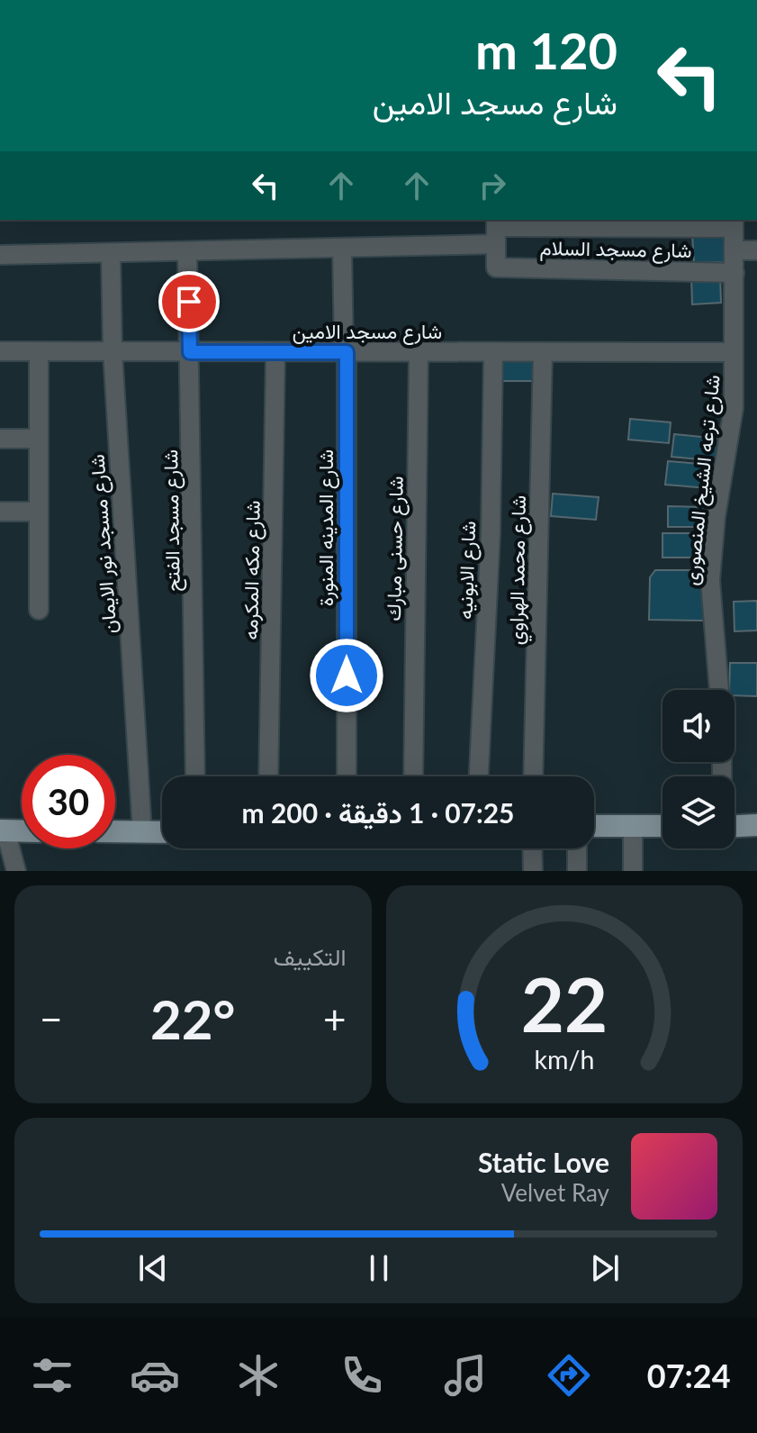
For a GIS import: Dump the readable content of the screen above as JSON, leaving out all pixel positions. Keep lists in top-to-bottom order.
{
  "streets": {
    "street": [
      "شارع مسجد السلام",
      "شارع مسجد الامين",
      "شارع ترعه الشيخ المنصورى",
      "شارع مسجد الفتح",
      "شارع المدينه المنورة",
      "شارع مسجد نور الايمان",
      "شارع حسنى مبارك",
      "شارع مكه المكرمه",
      "شارع الابونيه",
      "شارع محمد الهراوي"
    ]
  },
  "crossings": [
    ["شارع مسجد السلام", "شارع ترعه الشيخ المنصورى"],
    ["شارع مسجد الامين", "شارع ترعه الشيخ المنصورى"],
    ["شارع مسجد الامين", "شارع مسجد الفتح"],
    ["شارع مسجد الامين", "شارع المدينه المنورة"],
    ["شارع مسجد الامين", "شارع مسجد نور الايمان"],
    ["شارع مسجد الامين", "شارع حسنى مبارك"],
    ["شارع مسجد الامين", "شارع مكه المكرمه"],
    ["شارع مسجد الامين", "شارع الابونيه"],
    ["شارع مسجد الامين", "شارع محمد الهراوي"]
  ],
  "page": {
    "turn": ["120 m", "شارع مسجد الامين"],
    "limit": "30",
    "trip": "07:25 · 1 دقيقة · 200 m",
    "tile": "التكييف",
    "heat": ["−", "22°", "+"],
    "song": ["Static Love", "Velvet Ray"],
    "tabs": "07:24",
    "gauge": ["22", "km/h"]
  }
}
